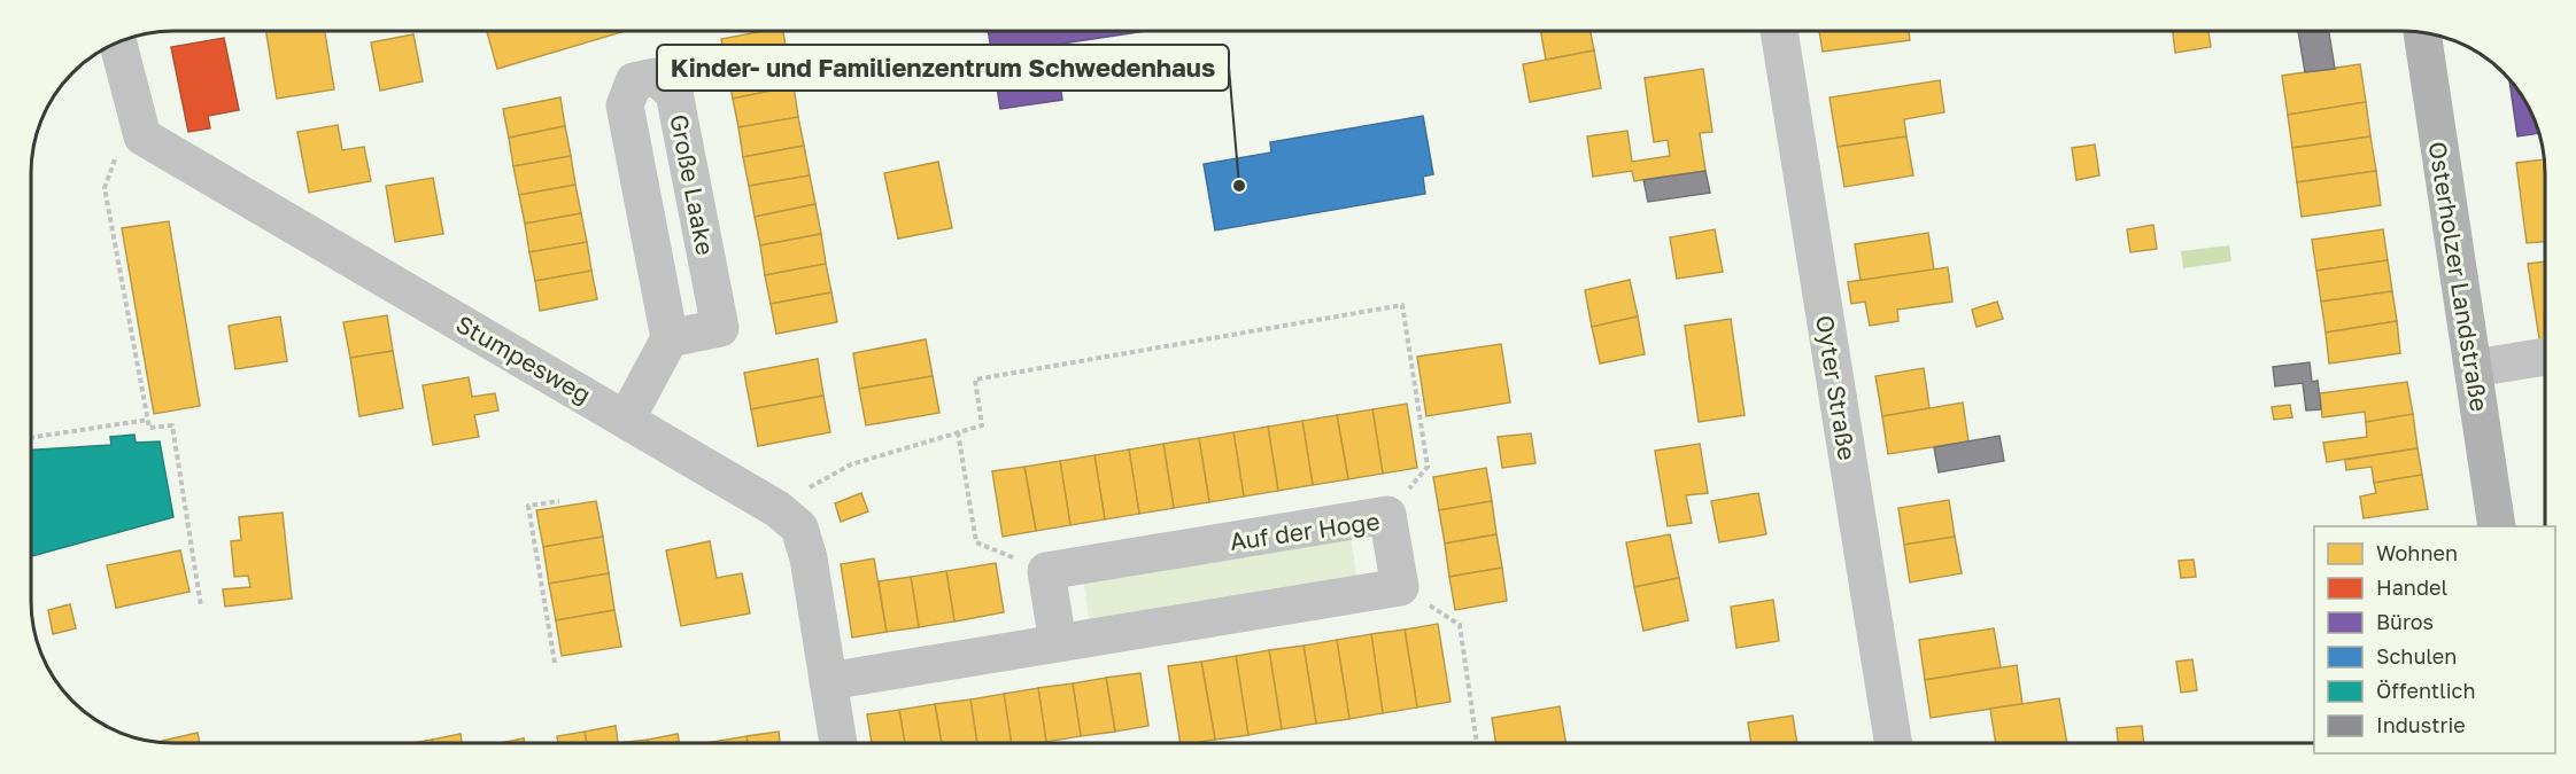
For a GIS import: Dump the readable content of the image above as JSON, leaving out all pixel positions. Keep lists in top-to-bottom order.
{
  "streets": {
    "main road": ["Osterholzer Landstraße"],
    "street": [
      "Große Laake",
      "Stumpesweg",
      "Oyter Straße",
      "Auf der Hoge"
    ]
  },
  "places": ["Kinder- und Familienzentrum Schwedenhaus"],
  "legend": [
    "Wohnen",
    "Handel",
    "Büros",
    "Schulen",
    "Öffentlich",
    "Industrie"
  ]
}
